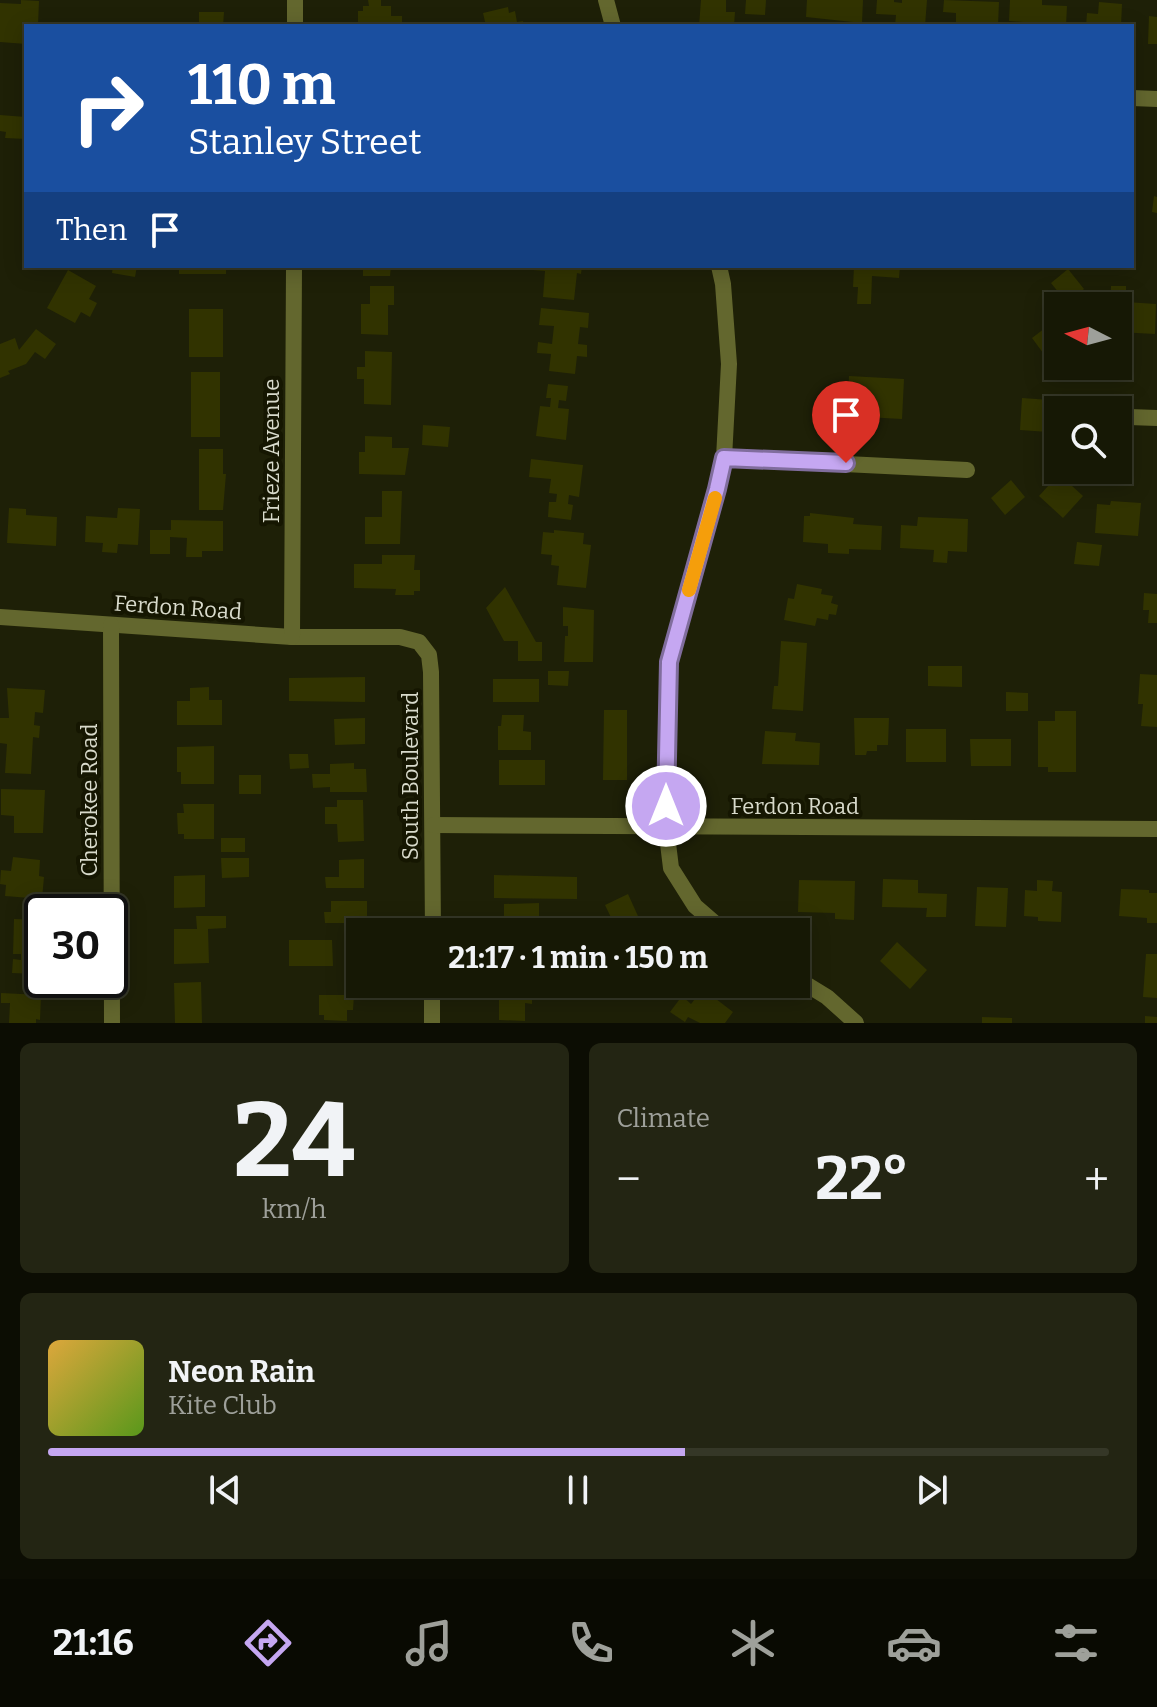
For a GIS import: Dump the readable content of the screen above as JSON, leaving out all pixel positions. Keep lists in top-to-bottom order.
{
  "streets": {
    "street": [
      "Frieze Avenue",
      "Ferdon Road",
      "South Boulevard",
      "Cherokee Road"
    ]
  },
  "crossings": [
    ["Frieze Avenue", "Ferdon Road"],
    ["Ferdon Road", "South Boulevard"],
    ["Ferdon Road", "Cherokee Road"]
  ],
  "north": "left",
  "page": {
    "turn": ["110 m", "Stanley Street"],
    "then": "Then",
    "limit": "30",
    "trip": "21:17 · 1 min · 150 m",
    "tile": [
      ["24", "km/h"],
      "Climate"
    ],
    "heat": ["−", "22°", "+"],
    "song": ["Neon Rain", "Kite Club"],
    "tabs": "21:16"
  }
}
